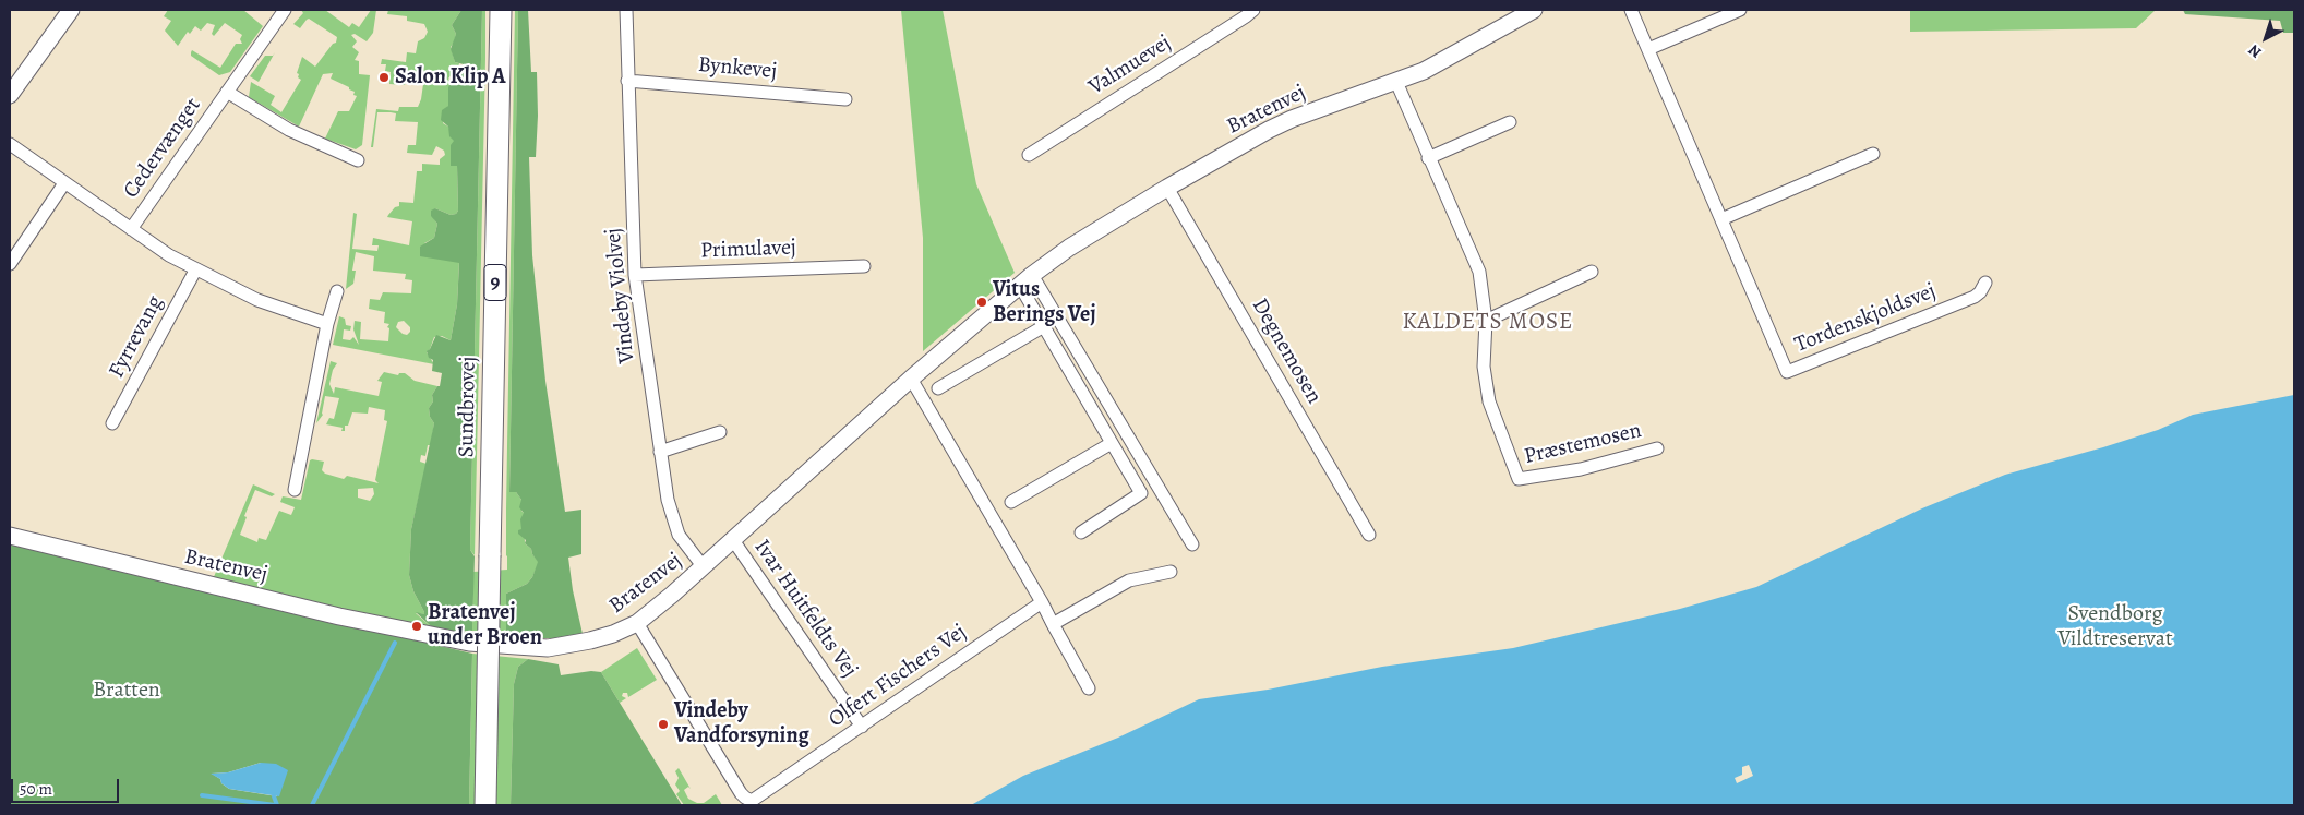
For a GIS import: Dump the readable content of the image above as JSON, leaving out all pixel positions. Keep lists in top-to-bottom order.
{
  "streets": {
    "main road": ["9", "Sundbrovej"],
    "street": [
      "Valmuevej",
      "Bynkevej",
      "Bratenvej",
      "Cedervænget",
      "Primulavej",
      "Vindeby Violvej",
      "Tordenskjoldsvej",
      "Fyrrevang",
      "Degnemosen",
      "Præstemosen",
      "Ivar Huitfeldts Vej",
      "Olfert Fischers Vej"
    ]
  },
  "crossings": [
    ["Bynkevej", "Vindeby Violvej"],
    ["Bratenvej", "Vindeby Violvej"],
    ["Bratenvej", "Degnemosen"],
    ["Bratenvej", "Præstemosen"],
    ["Bratenvej", "Ivar Huitfeldts Vej"],
    ["Bratenvej", "Olfert Fischers Vej"],
    ["Primulavej", "Vindeby Violvej"],
    ["Ivar Huitfeldts Vej", "Olfert Fischers Vej"]
  ],
  "districts": ["KALDETS MOSE"],
  "parks": ["Svendborg Vildtreservat", "Bratten"],
  "places": [
    "Salon Klip A",
    "Vitus Berings Vej",
    "Bratenvej under Broen",
    "Vindeby Vandforsyning"
  ],
  "scale_bar": "50 m",
  "north": "bottom left"
}
